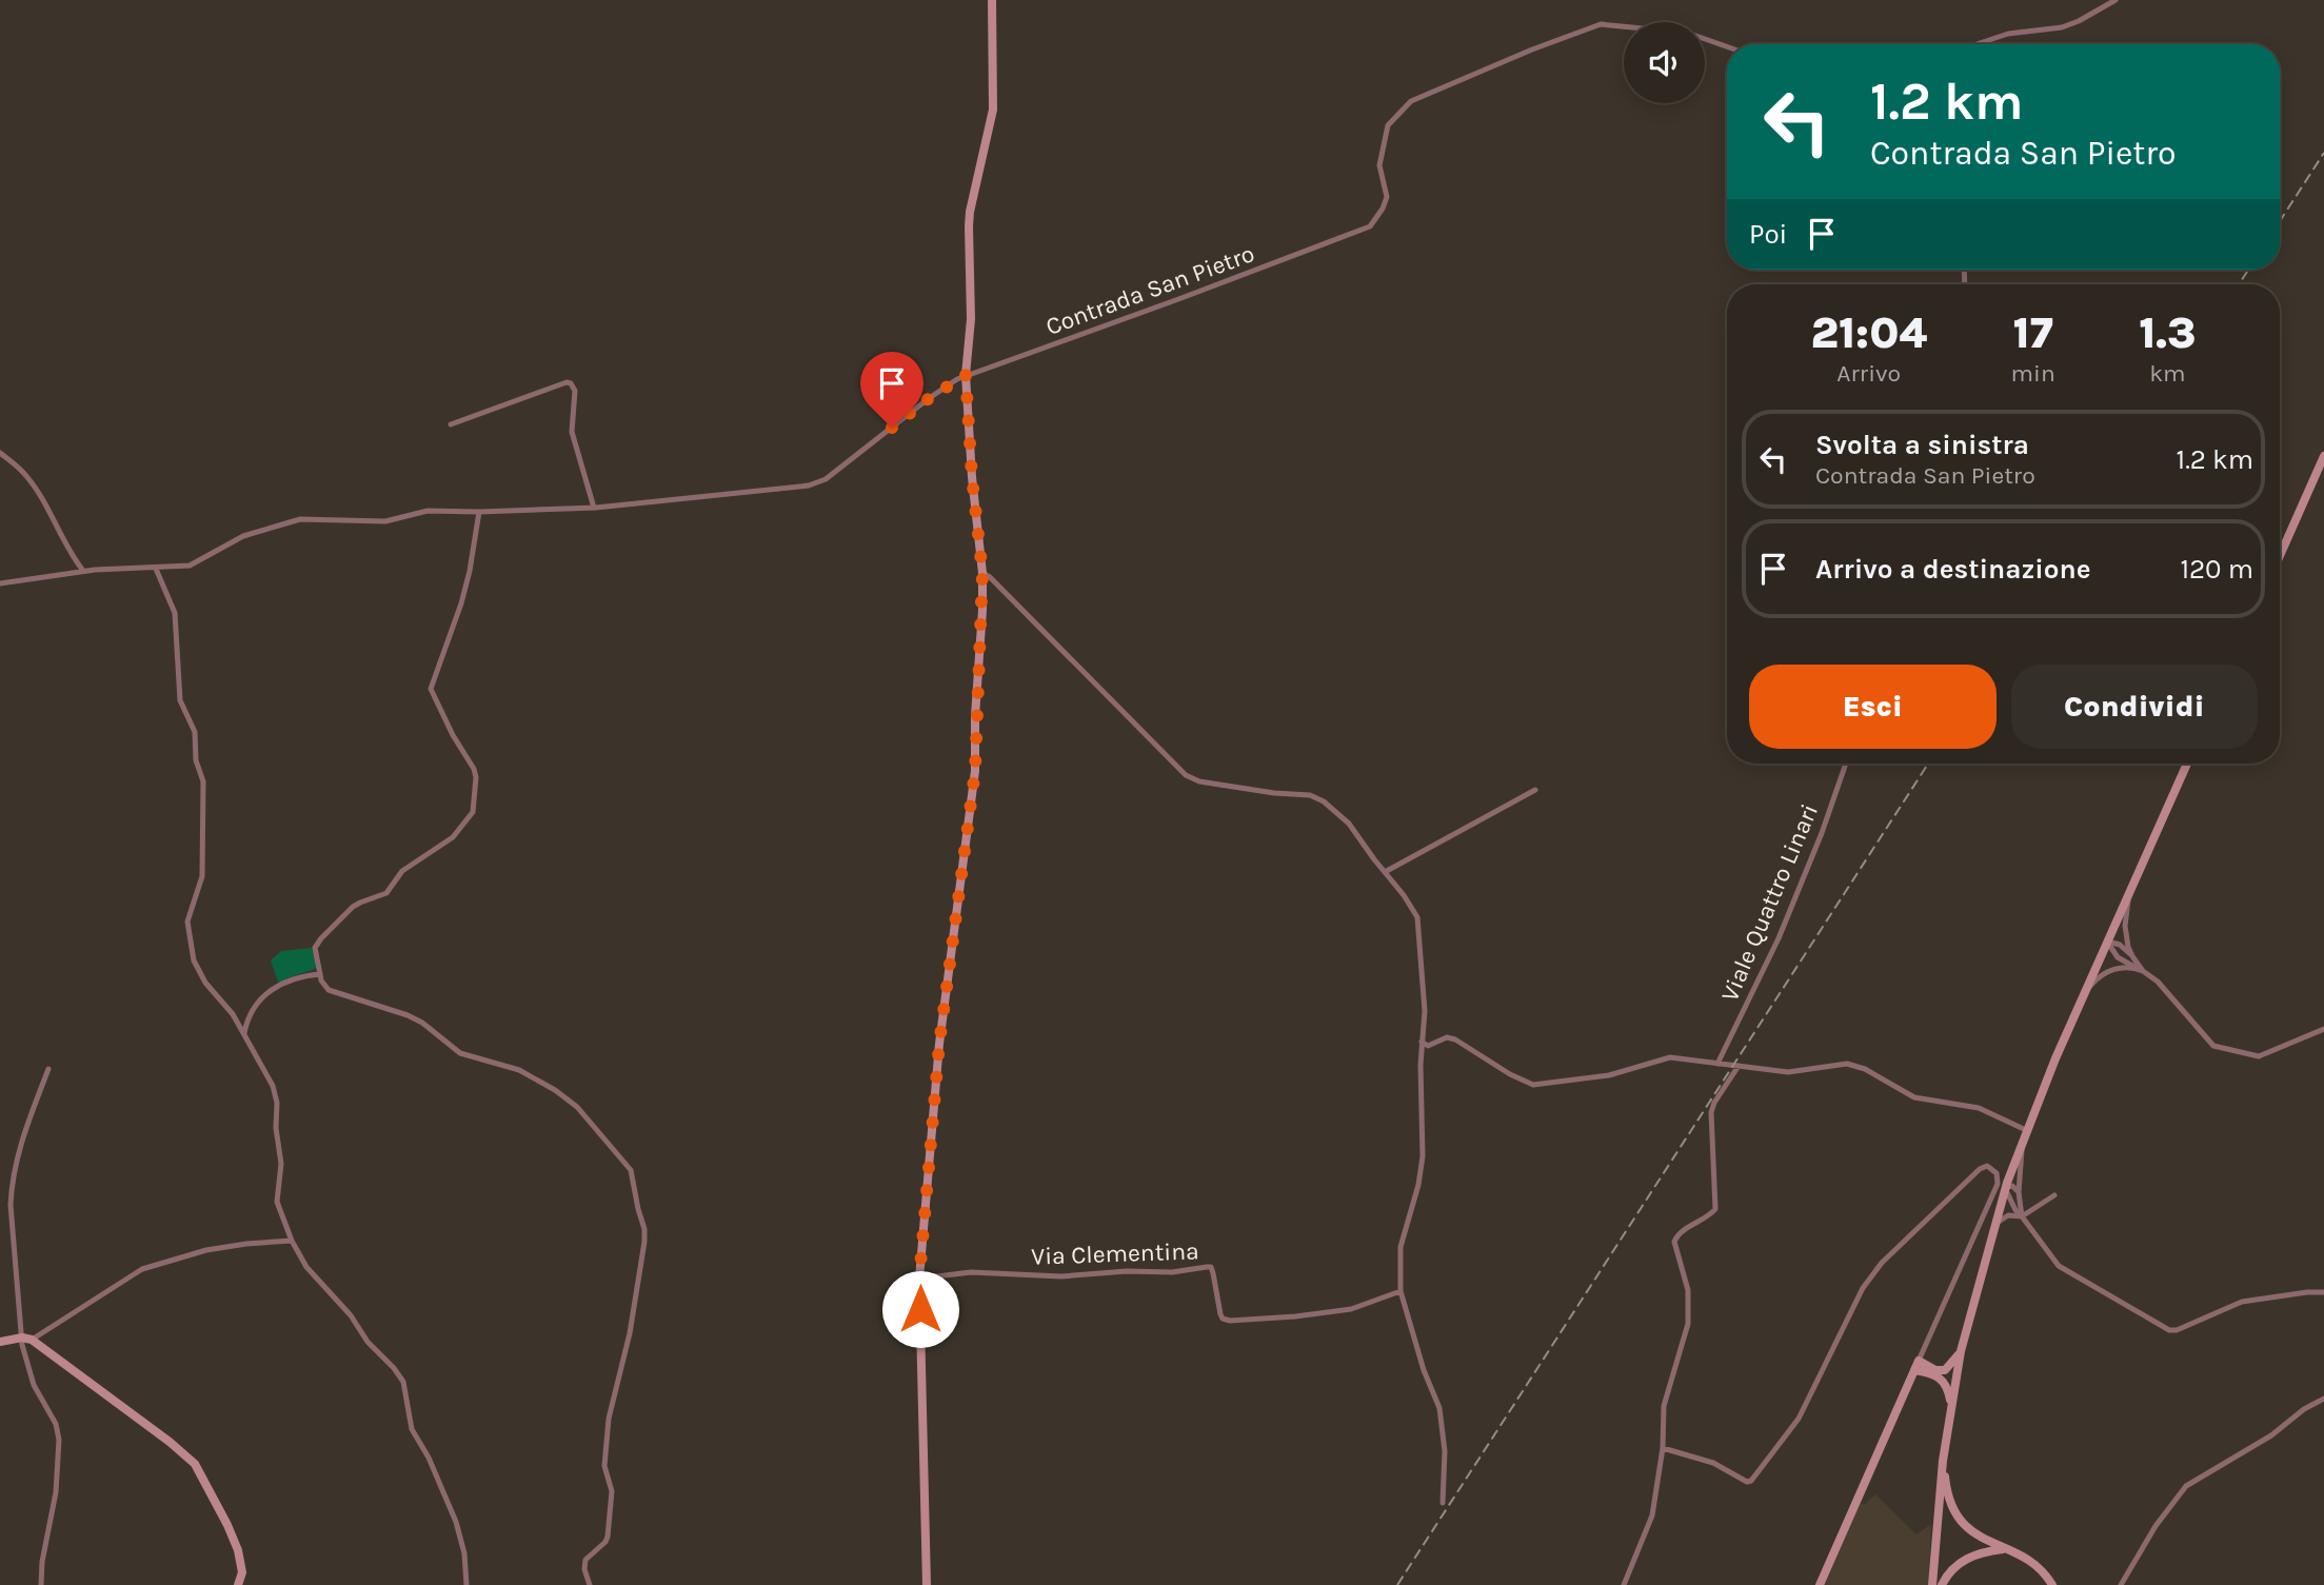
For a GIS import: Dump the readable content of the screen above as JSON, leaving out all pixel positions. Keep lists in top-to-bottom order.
{
  "streets": {
    "street": ["Contrada San Pietro", "Viale Quattro Linari", "Via Clementina"]
  },
  "page": {
    "turn": ["1.2 km", "Contrada San Pietro"],
    "then": "Poi",
    "eta": [
      "21:04",
      "Arrivo",
      "17",
      "min",
      "1.3",
      "km"
    ],
    "list": [
      {
        "name": "Svolta a sinistra",
        "note": "Contrada San Pietro",
        "value": "1.2 km"
      },
      {
        "name": "Arrivo a destinazione",
        "value": "120 m"
      }
    ],
    "buttons": ["Esci", "Condividi"]
  }
}
